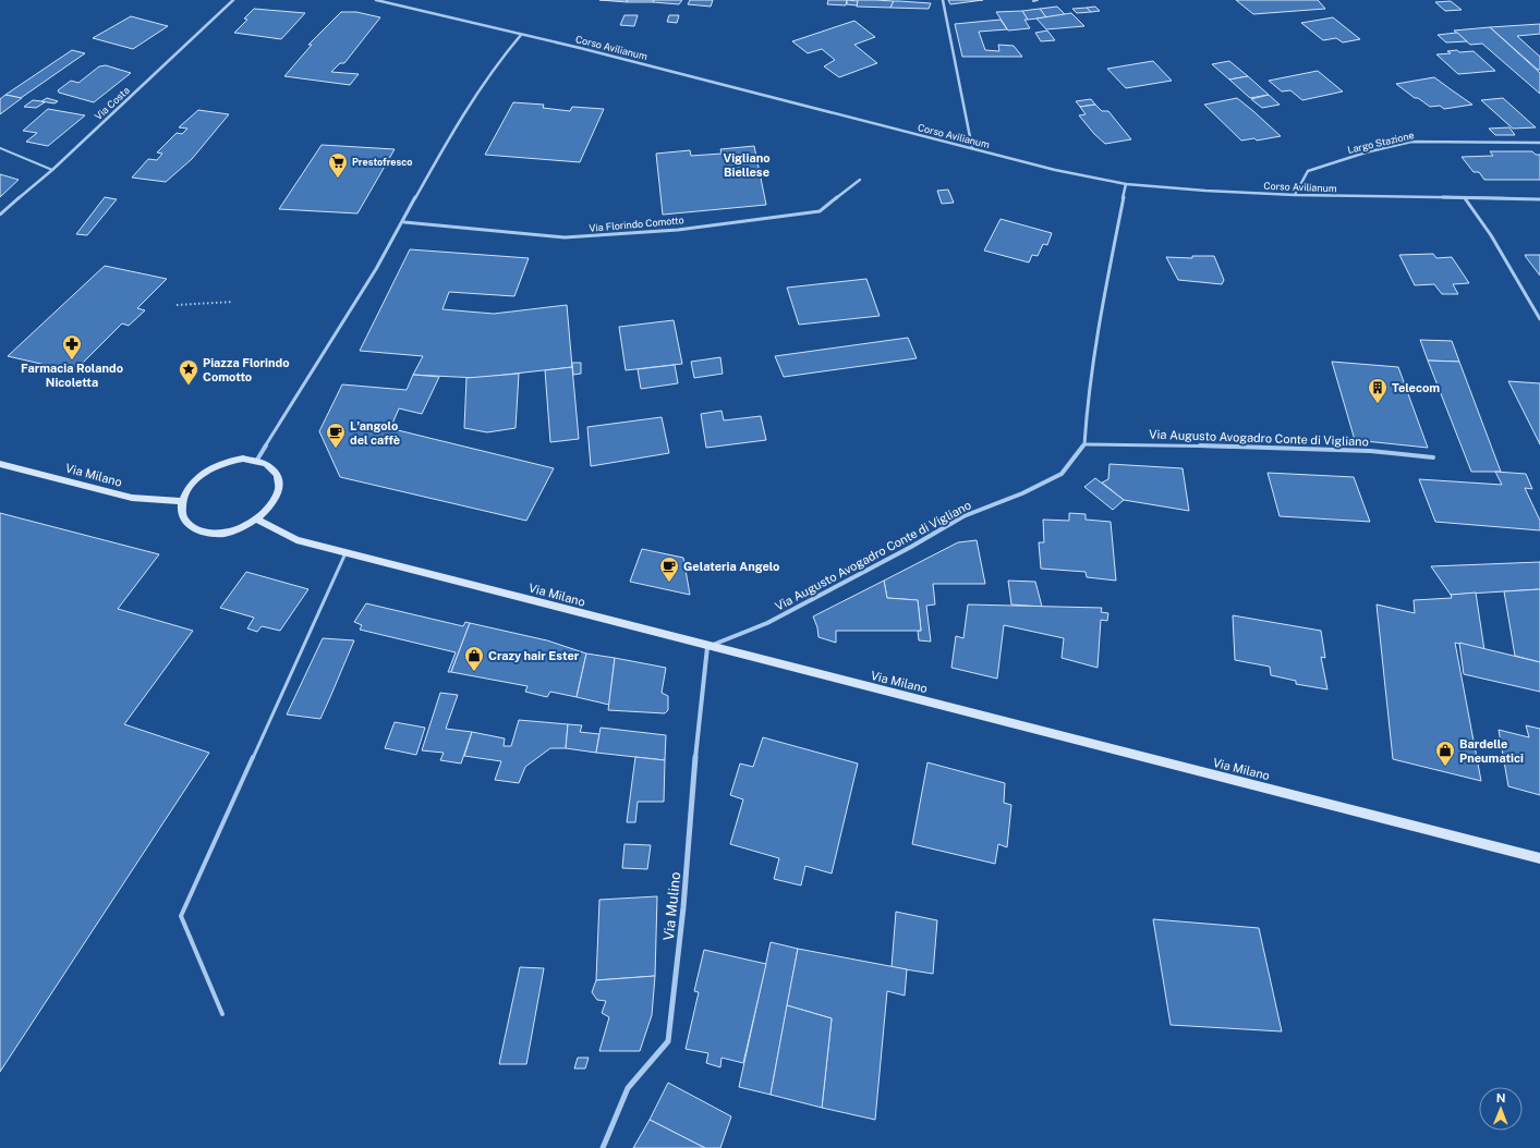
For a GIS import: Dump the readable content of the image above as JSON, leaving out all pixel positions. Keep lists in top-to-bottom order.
{
  "streets": {
    "main road": ["Via Milano"],
    "street": [
      "Corso Avilianum",
      "Via Costa",
      "Largo Stazione",
      "Via Florindo Comotto",
      "Via Augusto Avogadro Conte di Vigliano",
      "Via Mulino"
    ]
  },
  "crossings": [
    ["Corso Avilianum", "Largo Stazione"],
    ["Via Augusto Avogadro Conte di Vigliano", "Via Milano"],
    ["Via Augusto Avogadro Conte di Vigliano", "Via Mulino"],
    ["Via Milano", "Via Mulino"]
  ],
  "districts": ["Vigliano Biellese"],
  "places": {
    "supermarket": ["Prestofresco"],
    "pharmacy": ["Farmacia Rolando Nicoletta"],
    "place": ["Piazza Florindo Comotto"],
    "building": ["Telecom"],
    "cafe": ["L'angolo del caffè", "Gelateria Angelo"],
    "shop": ["Crazy hair Ester", "Bardelle Pneumatici"]
  },
  "north": "top"
}
